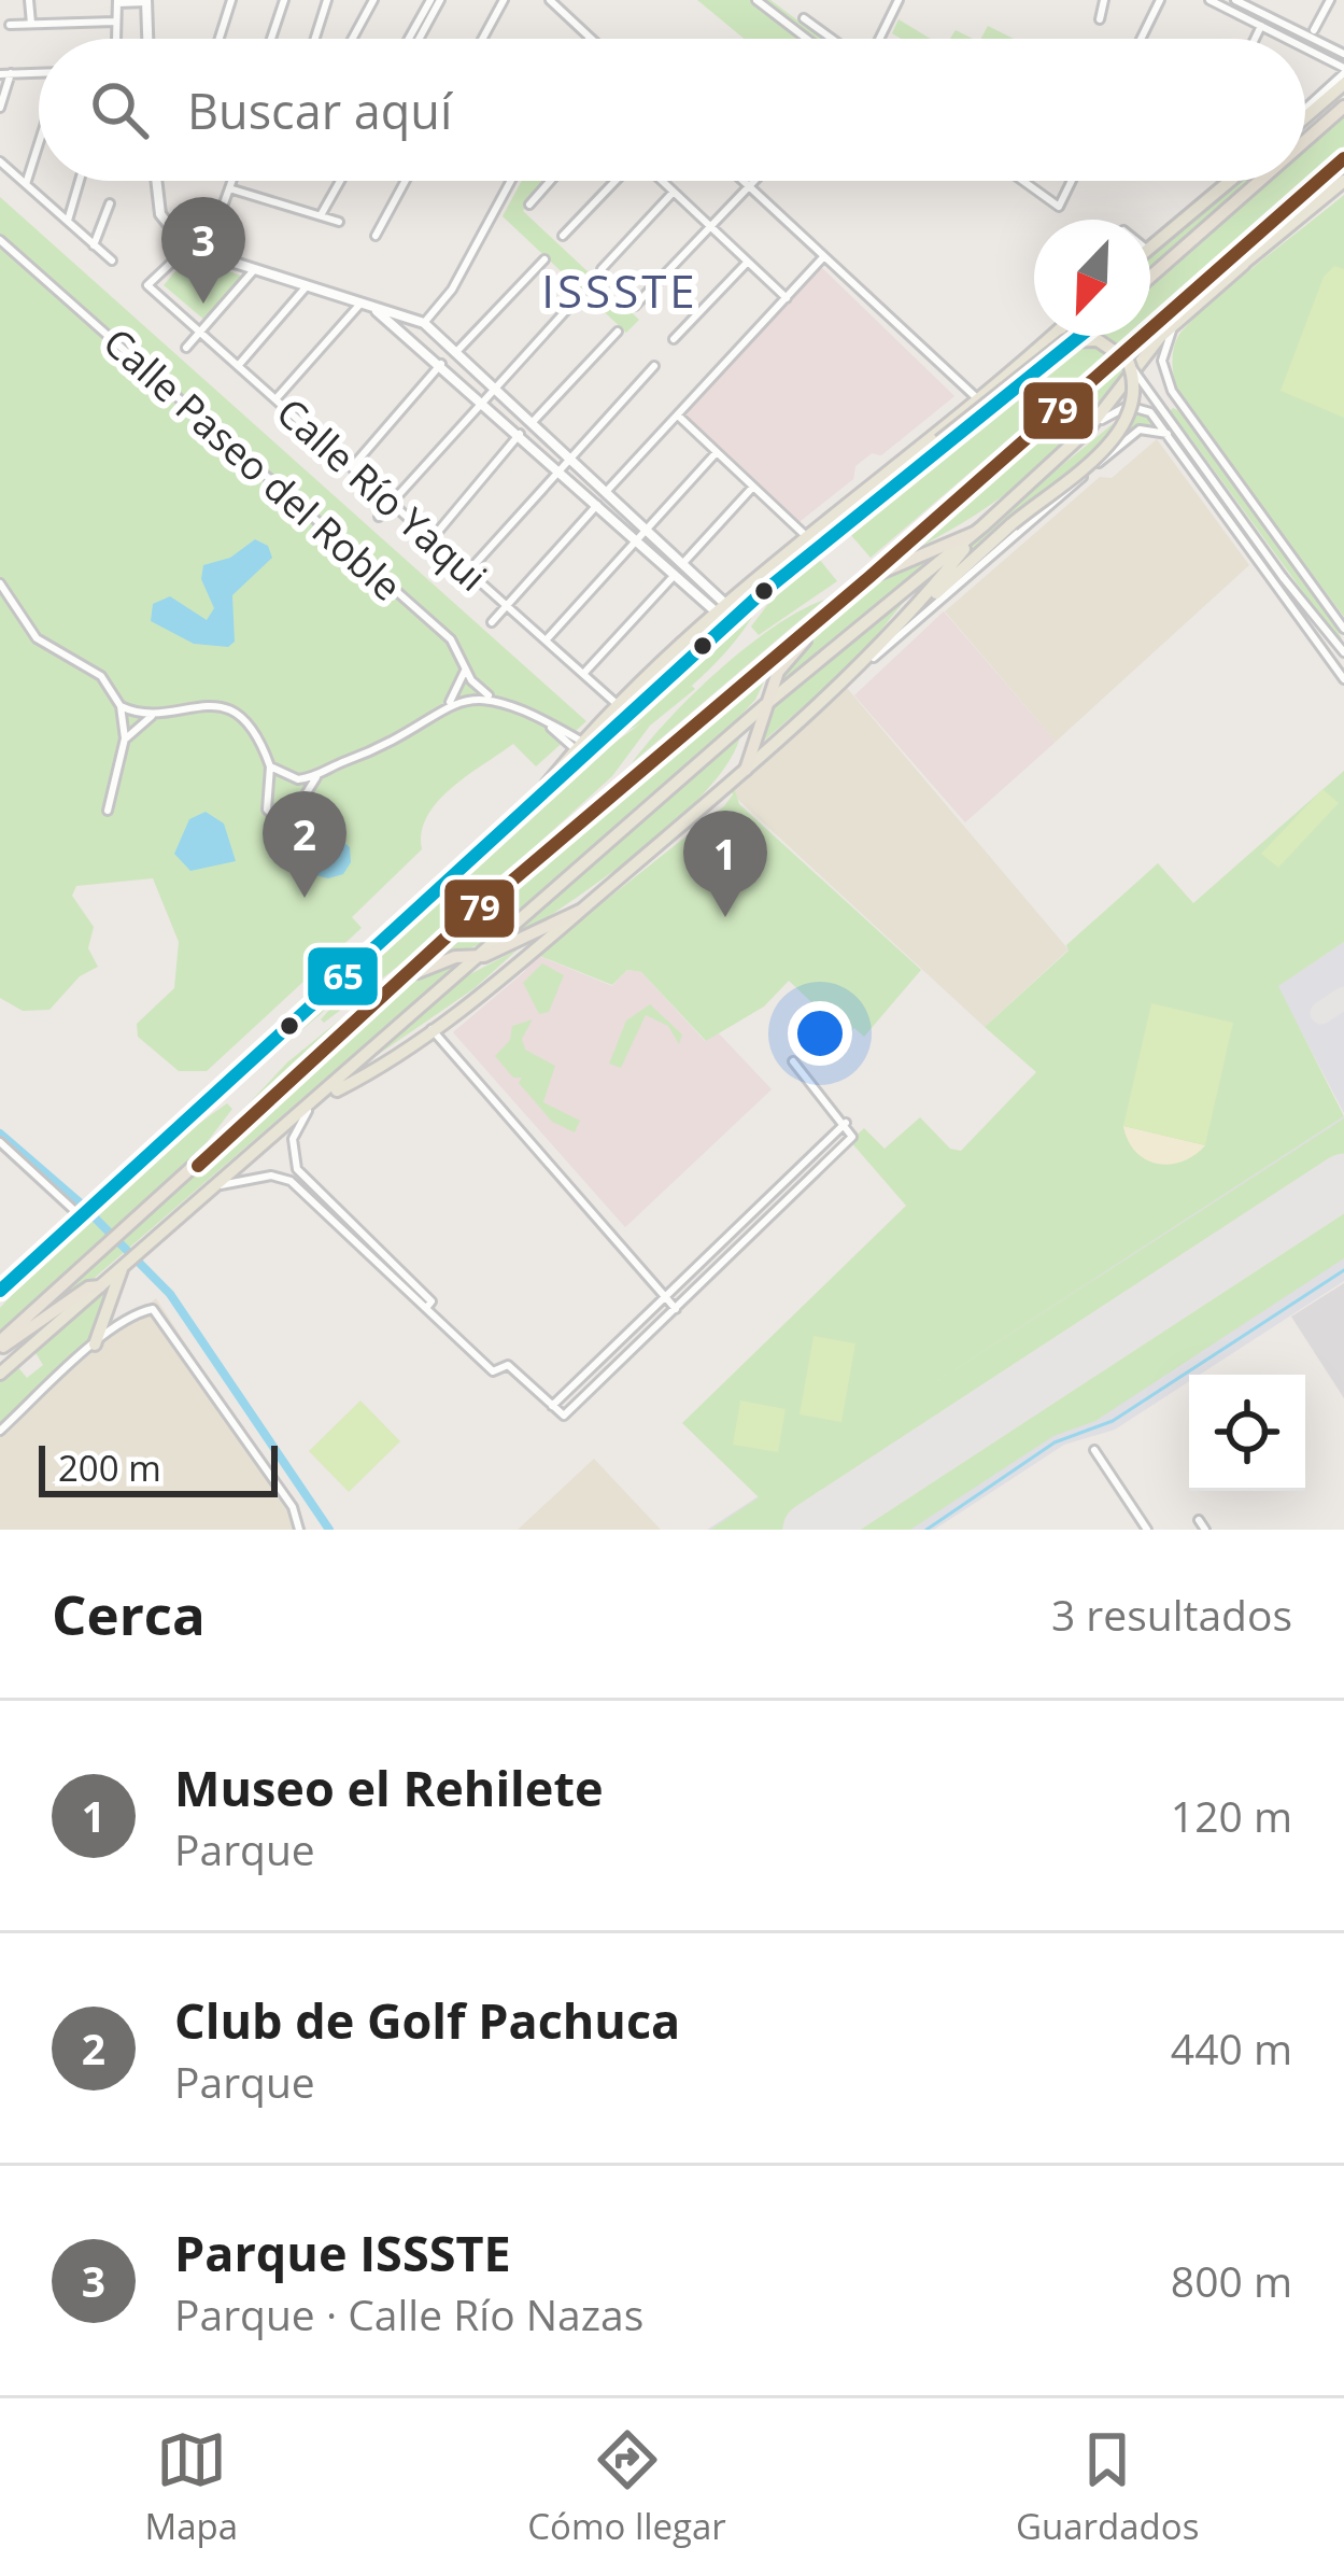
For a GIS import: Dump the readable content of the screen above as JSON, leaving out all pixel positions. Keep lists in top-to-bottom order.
{
  "streets": {
    "street": ["Calle Paseo del Roble", "Calle Río Yaqui"]
  },
  "districts": ["ISSSTE"],
  "lines": ["transit line 79", "transit line 65"],
  "scale_bar": "200 m",
  "north": "bottom left",
  "page": {
    "search": "Buscar aquí",
    "pins": ["3", "2", "1"],
    "scale": "200 m",
    "heading": ["Cerca", "3 resultados"],
    "list": [
      {
        "mark": "1",
        "name": "Museo el Rehilete",
        "note": "Parque",
        "value": "120 m"
      },
      {
        "mark": "2",
        "name": "Club de Golf Pachuca",
        "note": "Parque",
        "value": "440 m"
      },
      {
        "mark": "3",
        "name": "Parque ISSSTE",
        "note": "Parque · Calle Río Nazas",
        "value": "800 m"
      }
    ],
    "nav": ["Mapa", "Cómo llegar", "Guardados"]
  }
}
